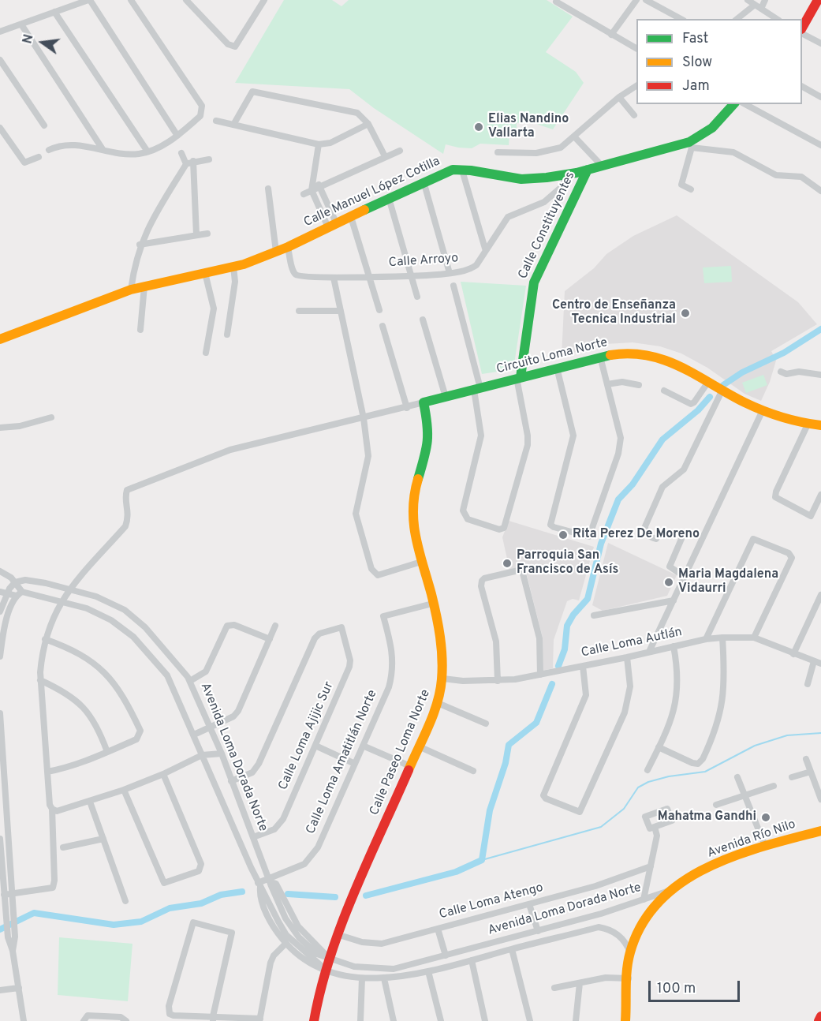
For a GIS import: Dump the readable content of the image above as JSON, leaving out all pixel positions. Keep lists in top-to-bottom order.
{
  "streets": {
    "street": [
      "Calle Manuel López Cotilla",
      "Calle Constituyentes",
      "Calle Arroyo",
      "Circuito Loma Norte",
      "Calle Loma Autlán",
      "Calle Loma Ajijic Sur",
      "Calle Paseo Loma Norte",
      "Avenida Loma Dorada Norte",
      "Calle Loma Amatitlán Norte",
      "Avenida Río Nilo",
      "Calle Loma Atengo"
    ]
  },
  "crossings": [
    ["Calle Manuel López Cotilla", "Calle Constituyentes"],
    ["Calle Manuel López Cotilla", "Calle Arroyo"],
    ["Calle Constituyentes", "Circuito Loma Norte"],
    ["Circuito Loma Norte", "Calle Paseo Loma Norte"],
    ["Circuito Loma Norte", "Avenida Loma Dorada Norte"],
    ["Calle Loma Autlán", "Calle Paseo Loma Norte"],
    ["Calle Loma Ajijic Sur", "Avenida Loma Dorada Norte"],
    ["Calle Paseo Loma Norte", "Avenida Loma Dorada Norte"],
    ["Calle Paseo Loma Norte", "Calle Loma Amatitlán Norte"],
    ["Calle Paseo Loma Norte", "Calle Loma Atengo"],
    ["Avenida Loma Dorada Norte", "Calle Loma Amatitlán Norte"],
    ["Avenida Loma Dorada Norte", "Avenida Río Nilo"]
  ],
  "places": [
    "Elias Nandino Vallarta",
    "Centro de Enseñanza Tecnica Industrial",
    "Rita Perez De Moreno",
    "Parroquia San Francisco de Asís",
    "Maria Magdalena Vidaurri",
    "Mahatma Gandhi"
  ],
  "legend": ["Fast", "Slow", "Jam"],
  "scale_bar": "100 m",
  "north": "left"
}
